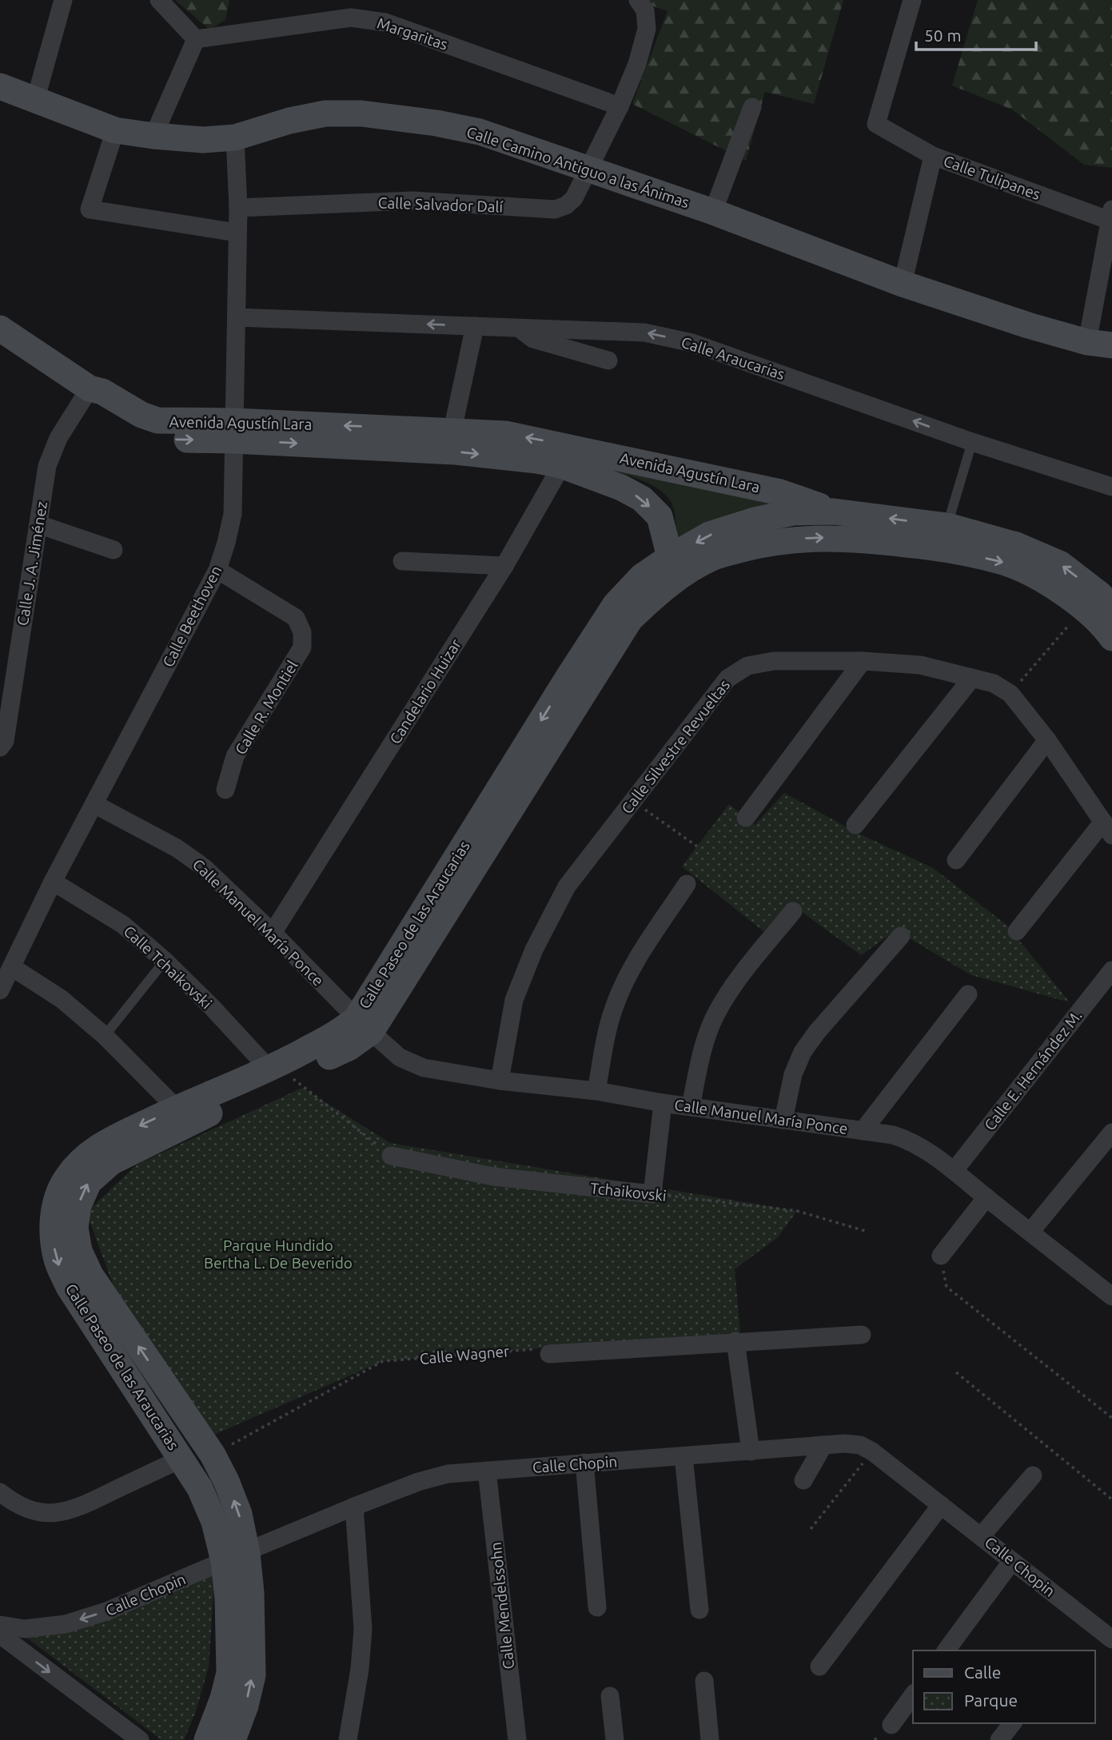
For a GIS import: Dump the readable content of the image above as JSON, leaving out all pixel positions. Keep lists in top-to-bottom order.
{
  "streets": {
    "main road": ["Calle Camino Antiguo a las Ánimas", "Avenida Agustín Lara", "Calle Paseo de las Araucarias"],
    "street": [
      "Margaritas",
      "Calle Tulipanes",
      "Calle Salvador Dalí",
      "Calle Araucarias",
      "Calle J. A. Jiménez",
      "Calle Beethoven",
      "Candelario Huizar",
      "Calle R. Montiel",
      "Calle Silvestre Revueltas",
      "Calle Manuel María Ponce",
      "Calle Tchaikovski",
      "Calle E. Hernández M.",
      "Tchaikovski",
      "Calle Chopin",
      "Calle Mendelssohn"
    ],
    "path": ["Calle Wagner"]
  },
  "crossings": [
    ["Margaritas", "Calle Salvador Dalí"],
    ["Calle Camino Antiguo a las Ánimas", "Calle Salvador Dalí"],
    ["Calle Camino Antiguo a las Ánimas", "Calle Beethoven"],
    ["Calle Salvador Dalí", "Calle Beethoven"],
    ["Calle Araucarias", "Calle Beethoven"],
    ["Avenida Agustín Lara", "Calle J. A. Jiménez"],
    ["Avenida Agustín Lara", "Calle Beethoven"],
    ["Avenida Agustín Lara", "Candelario Huizar"],
    ["Avenida Agustín Lara", "Calle Paseo de las Araucarias"],
    ["Calle Beethoven", "Calle R. Montiel"],
    ["Calle Beethoven", "Calle Manuel María Ponce"],
    ["Calle Beethoven", "Calle Tchaikovski"],
    ["Candelario Huizar", "Calle Manuel María Ponce"],
    ["Calle Silvestre Revueltas", "Calle Manuel María Ponce"],
    ["Calle Manuel María Ponce", "Calle Paseo de las Araucarias"],
    ["Calle Manuel María Ponce", "Calle E. Hernández M."],
    ["Calle Paseo de las Araucarias", "Calle Tchaikovski"],
    ["Calle Paseo de las Araucarias", "Calle Wagner"],
    ["Calle Paseo de las Araucarias", "Calle Chopin"],
    ["Calle Chopin", "Calle Mendelssohn"]
  ],
  "one_way": ["Calle Araucarias"],
  "parks": ["Parque Hundido Bertha L. De Beverido"],
  "legend": ["Calle", "Parque"],
  "scale_bar": "50 m"
}
